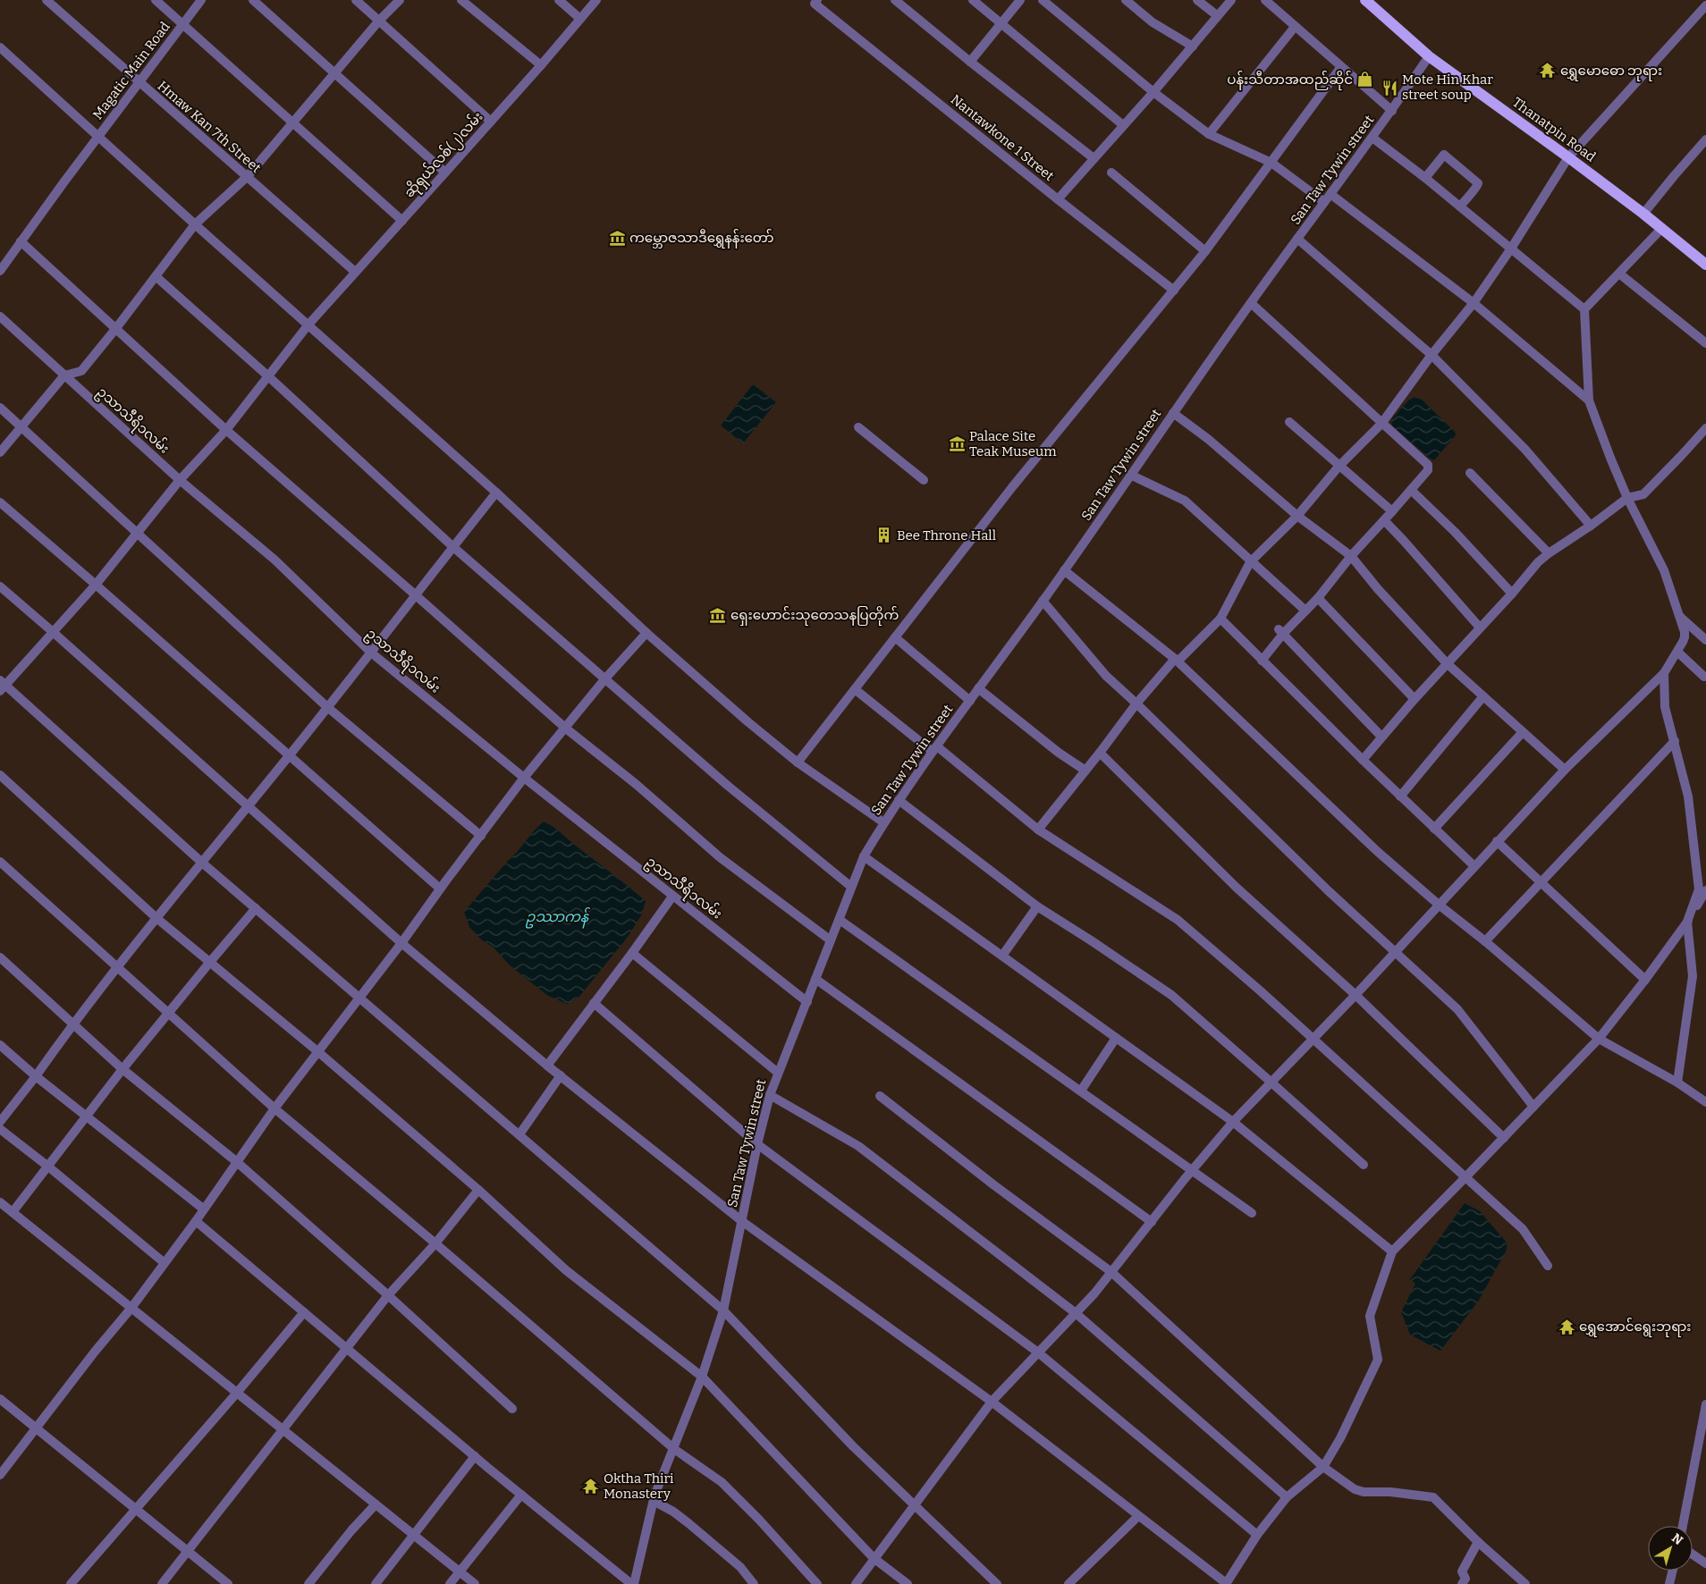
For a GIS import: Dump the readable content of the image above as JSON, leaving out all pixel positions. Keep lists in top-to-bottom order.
{
  "streets": {
    "main road": ["Thanatpin Road"],
    "street": [
      "Magatic Main Road",
      "Hmaw Kan 7th Street",
      "Nantawkone 1 Street",
      "ဆိုရှယ်လစ်(၂)လမ်း",
      "San Taw Tywin street",
      "ဥသာသီရိ၁လမ်း"
    ]
  },
  "crossings": [
    ["Magatic Main Road", "Hmaw Kan 7th Street"],
    ["Hmaw Kan 7th Street", "ဆိုရှယ်လစ်(၂)လမ်း"],
    ["Thanatpin Road", "San Taw Tywin street"],
    ["ဆိုရှယ်လစ်(၂)လမ်း", "ဥသာသီရိ၁လမ်း"],
    ["San Taw Tywin street", "ဥသာသီရိ၁လမ်း"]
  ],
  "water": ["ဥဿာကန်"],
  "places": {
    "temple": ["ရွှေမောဓော ဘုရား", "ရွှေအောင်ရွေးဘုရား", "Oktha Thiri Monastery"],
    "shop": ["ပန်းသီတာအထည်ဆိုင်"],
    "restaurant": ["Mote Hin Khar street soup"],
    "museum": ["ကမ္ဘောဇသာဒီရွှေနန်းတော်", "Palace Site Teak Museum", "ရှေးဟောင်းသုတေသနပြတိုက်"],
    "building": ["Bee Throne Hall"]
  },
  "north": "top right"
}
